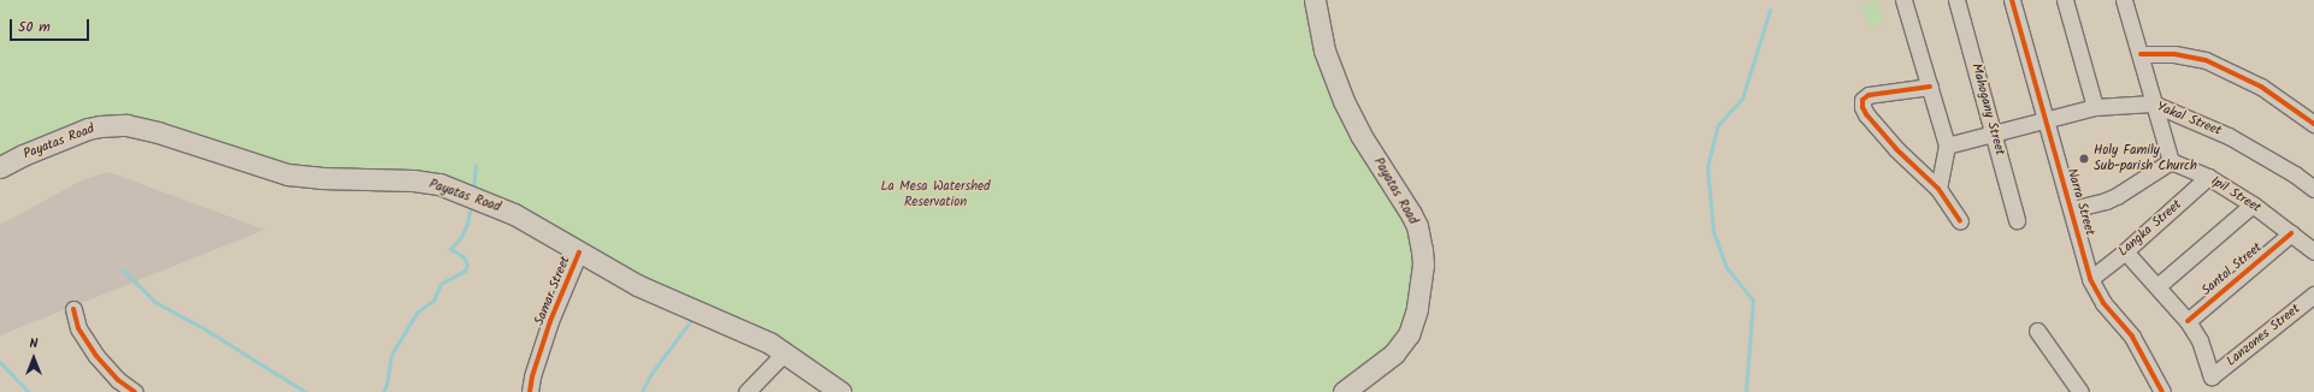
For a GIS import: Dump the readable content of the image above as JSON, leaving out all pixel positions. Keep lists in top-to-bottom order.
{
  "streets": {
    "main road": ["Payatas Road"],
    "street": [
      "Mahogany Street",
      "Yakal Street",
      "Ipil Street",
      "Narra Street",
      "Langka Street",
      "Santol Street",
      "Samar Street",
      "Lanzones Street"
    ]
  },
  "crossings": [
    ["Mahogany Street", "Yakal Street"],
    ["Yakal Street", "Narra Street"],
    ["Payatas Road", "Samar Street"],
    ["Ipil Street", "Langka Street"],
    ["Ipil Street", "Santol Street"],
    ["Narra Street", "Langka Street"],
    ["Santol Street", "Lanzones Street"]
  ],
  "parks": ["La Mesa Watershed Reservation"],
  "places": ["Holy Family Sub-parish Church"],
  "scale_bar": "50 m",
  "north": "top"
}
